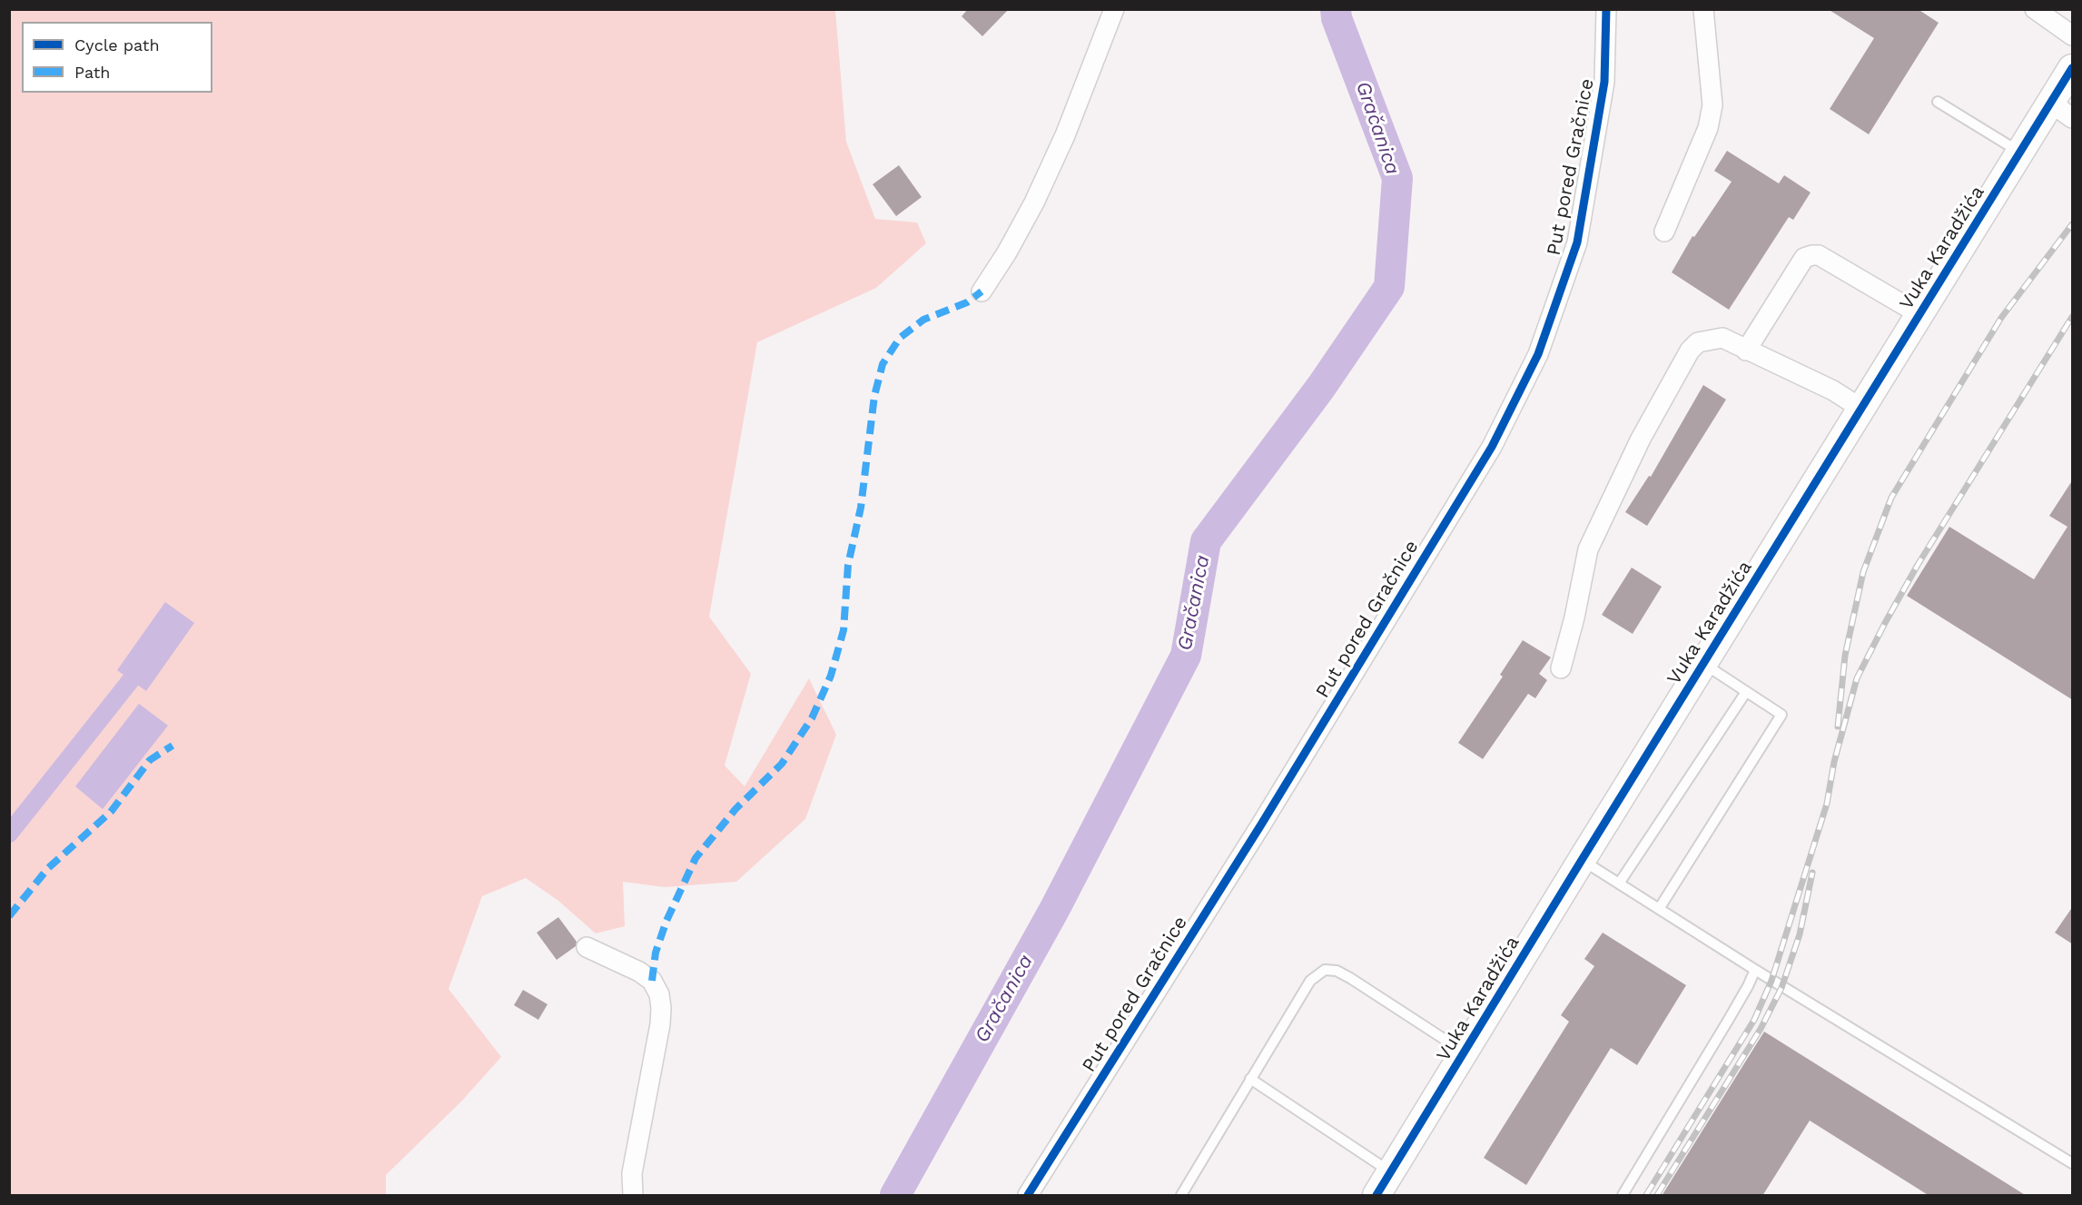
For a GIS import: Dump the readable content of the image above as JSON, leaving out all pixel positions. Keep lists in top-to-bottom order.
{
  "streets": {
    "street": ["Put pored Gračnice", "Vuka Karadžića"]
  },
  "water": ["Gračanica"],
  "legend": ["Cycle path", "Path"]
}
